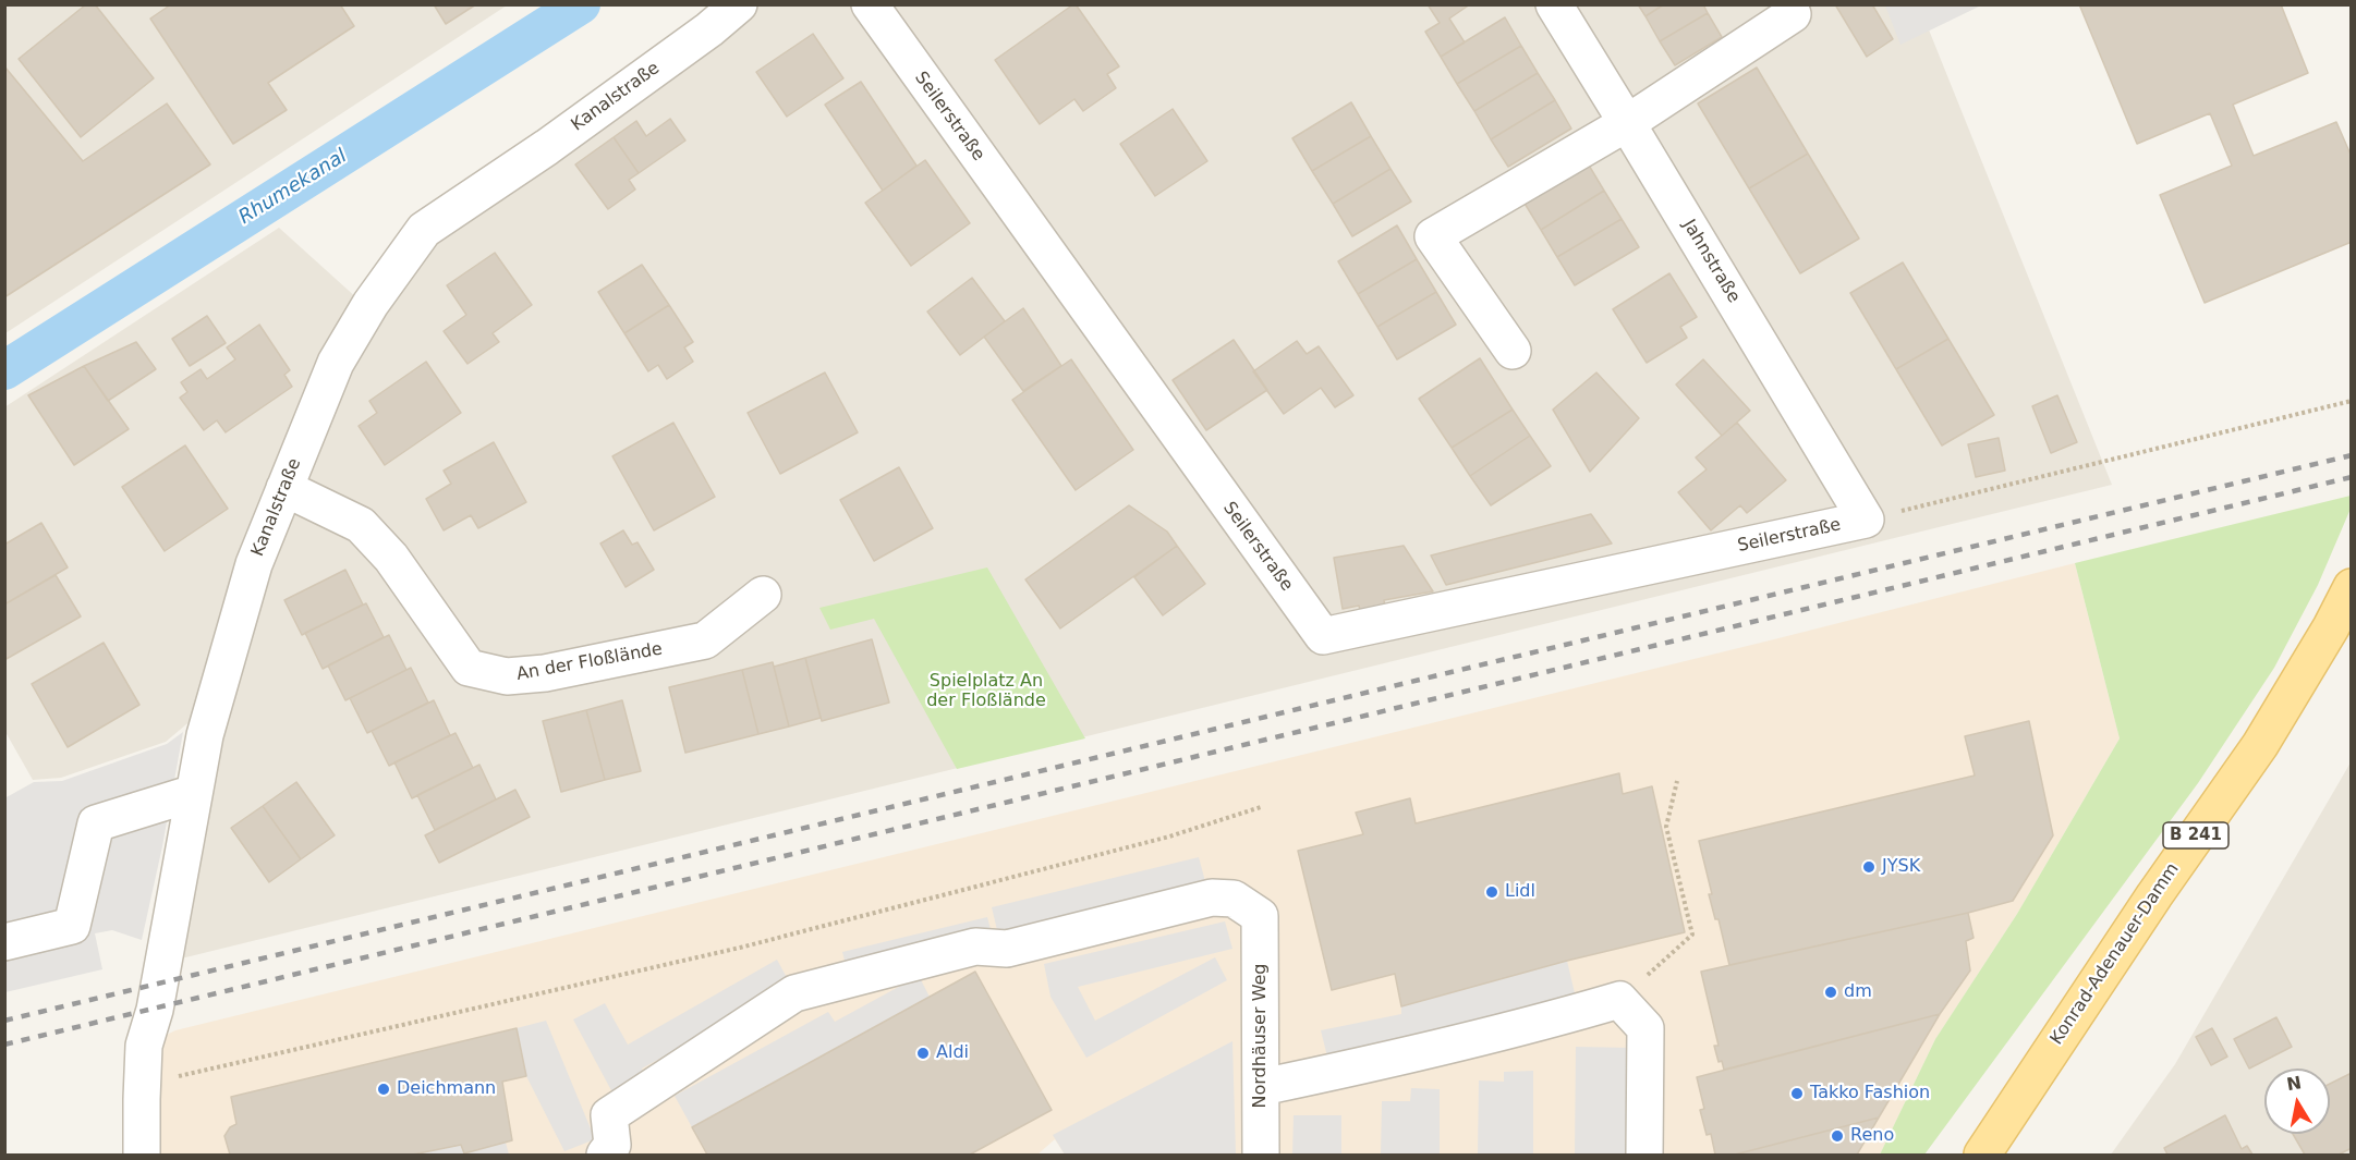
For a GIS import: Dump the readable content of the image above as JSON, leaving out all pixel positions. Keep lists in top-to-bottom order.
{
  "streets": {
    "main road": ["B 241", "Konrad-Adenauer-Damm"],
    "street": [
      "Kanalstraße",
      "Seilerstraße",
      "Jahnstraße",
      "An der Floßlände",
      "Nordhäuser Weg"
    ]
  },
  "crossings": [
    ["Kanalstraße", "An der Floßlände"],
    ["Seilerstraße", "Jahnstraße"]
  ],
  "water": ["Rhumekanal"],
  "parks": ["Spielplatz An der Floßlände"],
  "places": [
    "JYSK",
    "Lidl",
    "dm",
    "Aldi",
    "Deichmann",
    "Takko Fashion",
    "Reno"
  ],
  "north": "top"
}
